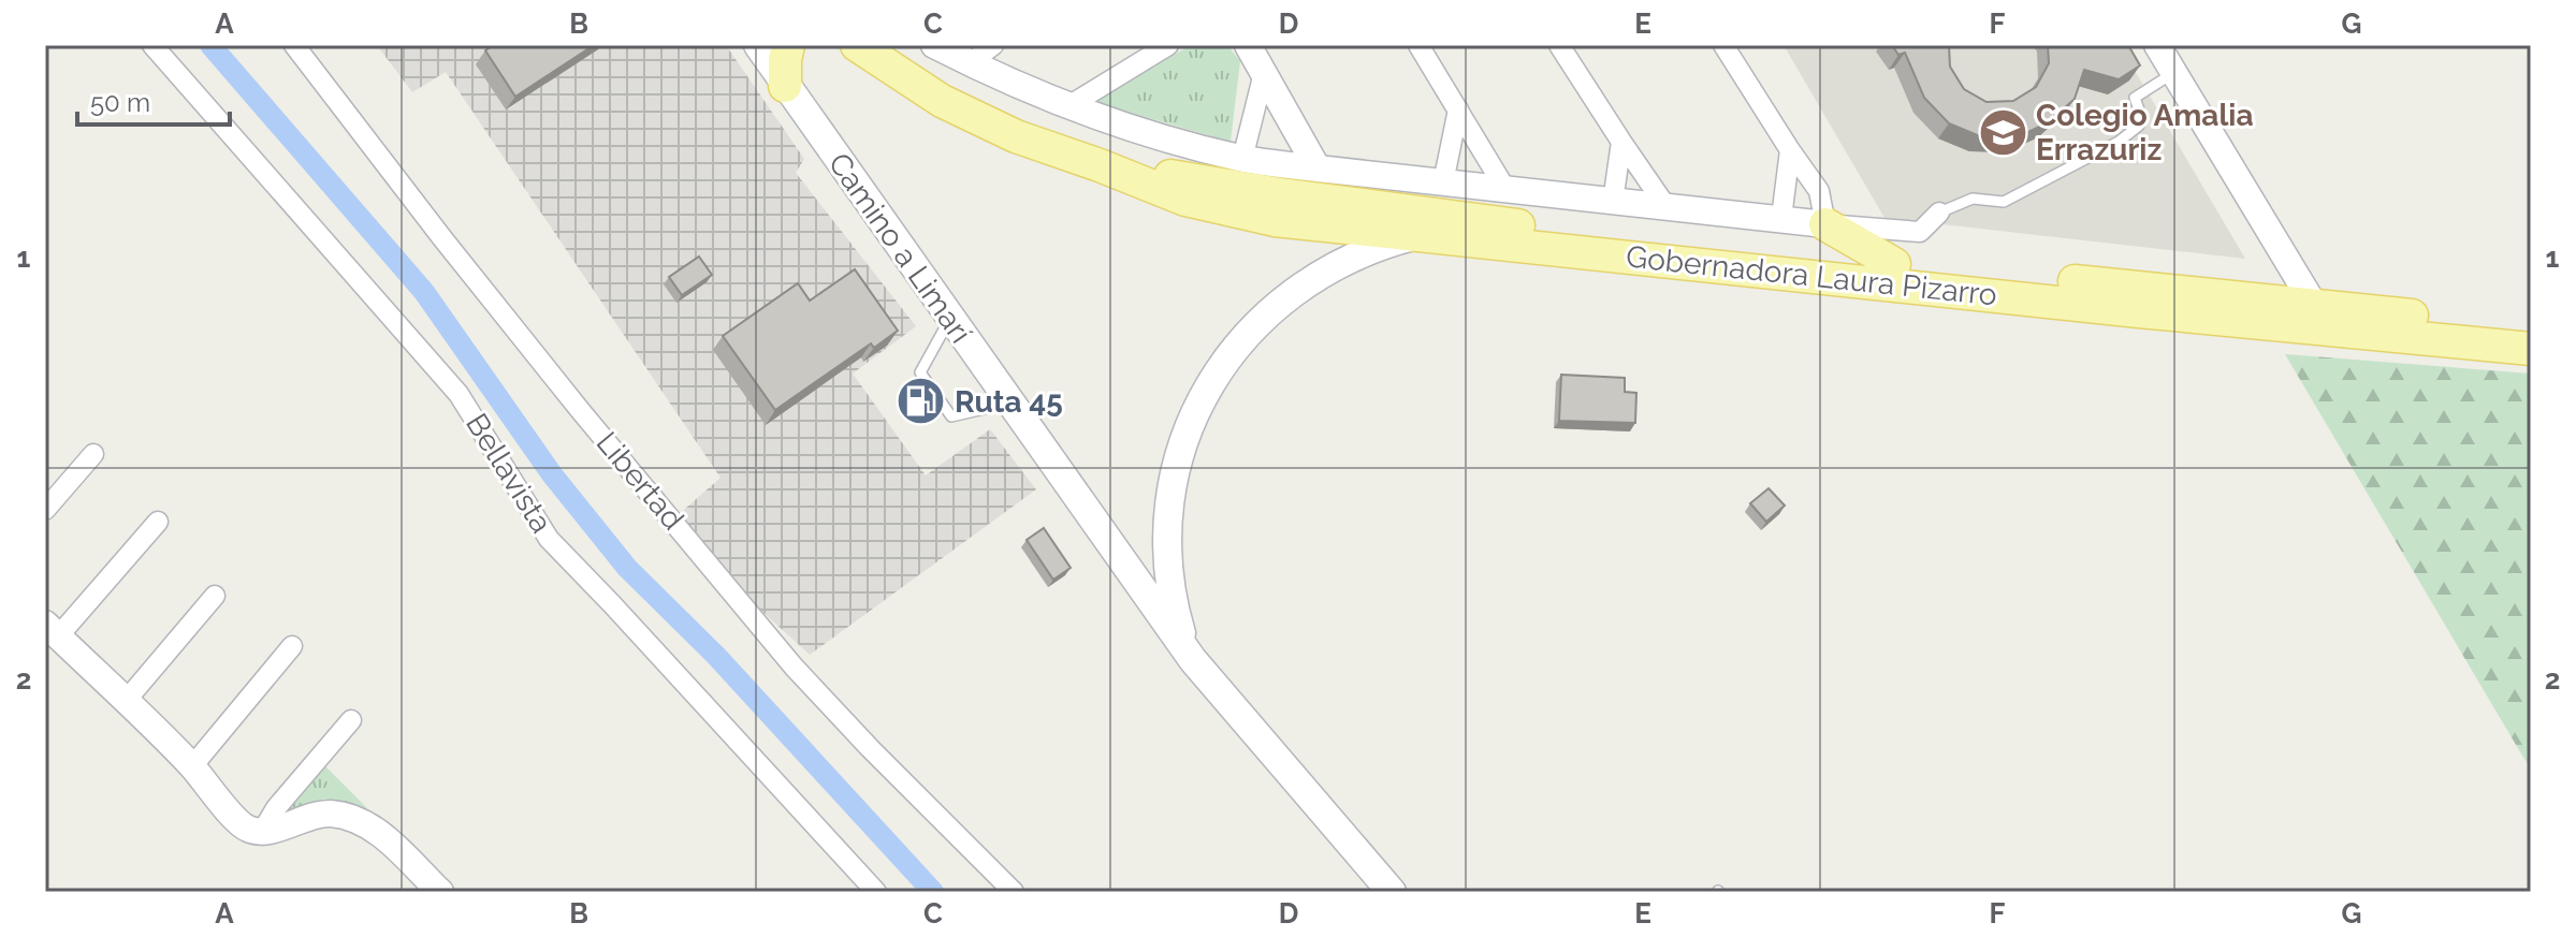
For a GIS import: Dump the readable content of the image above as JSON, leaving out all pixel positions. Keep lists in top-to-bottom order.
{
  "streets": {
    "main road": ["Camino a Limarí", "Gobernadora Laura Pizarro"],
    "street": ["Bellavista", "Libertad"]
  },
  "crossings": [
    ["Camino a Limarí", "Gobernadora Laura Pizarro"]
  ],
  "places": {
    "school or university": ["Colegio Amalia Errazuriz"],
    "fuel station": ["Ruta 45"]
  },
  "scale_bar": "50 m",
  "grid": {
    "columns": [
      "A",
      "B",
      "C",
      "D",
      "E",
      "F",
      "G"
    ],
    "rows": ["1", "2"]
  }
}
